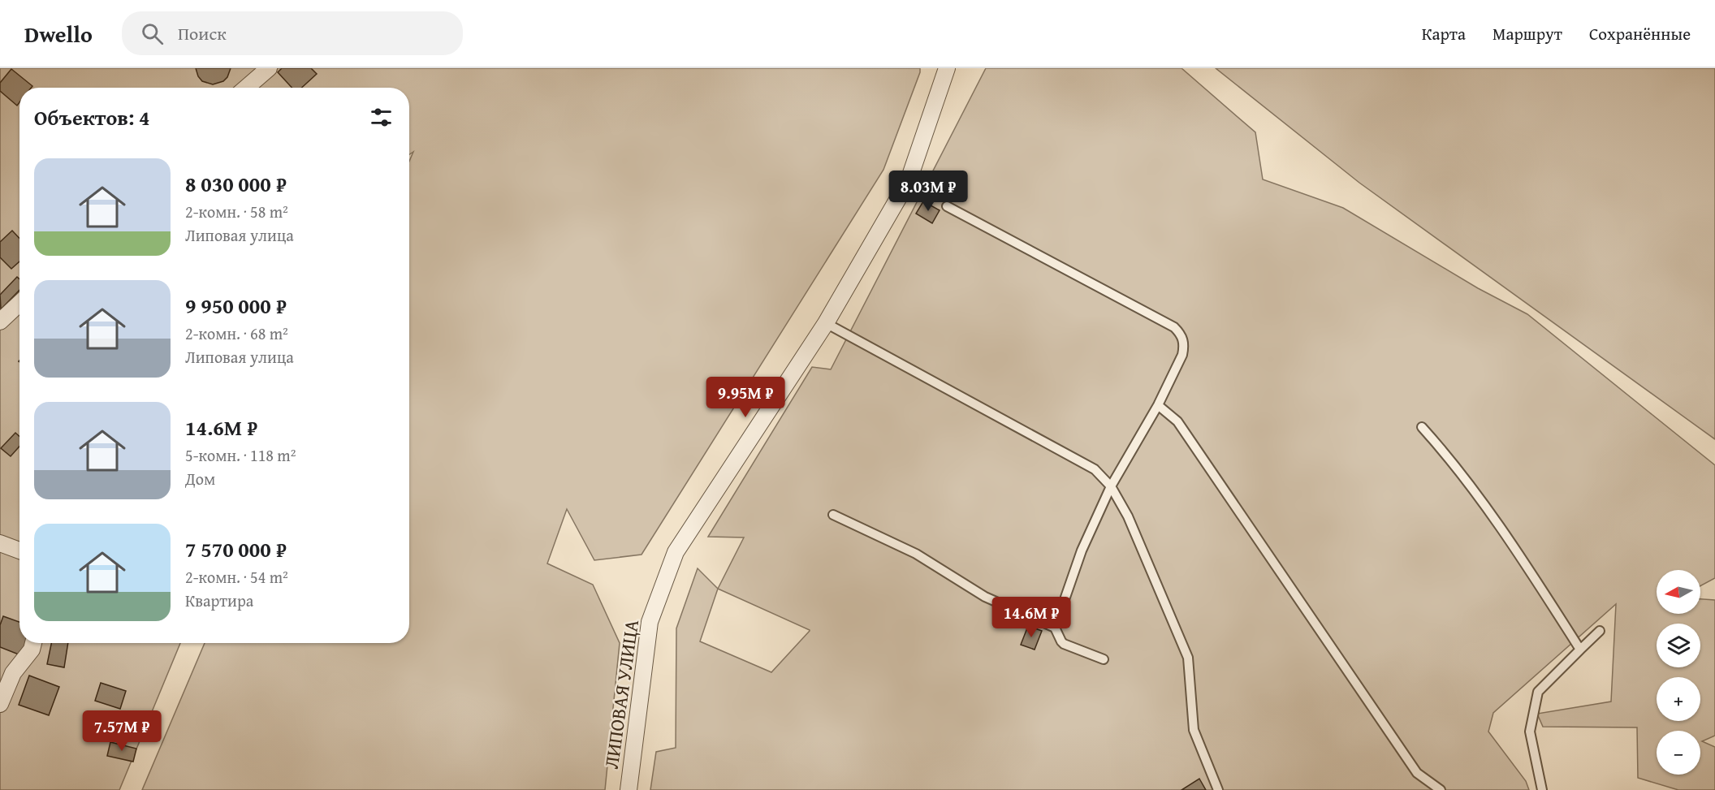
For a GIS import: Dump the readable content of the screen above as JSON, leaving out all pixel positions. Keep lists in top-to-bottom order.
{
  "streets": {
    "street": ["ЛИПОВАЯ УЛИЦА"]
  },
  "north": "left",
  "page": {
    "header": "Dwello",
    "search": "Поиск",
    "nav": ["Карта", "Маршрут", "Сохранённые"],
    "heading": "Объектов: 4",
    "list": [
      {
        "name": "8 030 000 ₽",
        "note": "2-комн. · 58 m² · Липовая улица"
      },
      {
        "name": "9 950 000 ₽",
        "note": "2-комн. · 68 m² · Липовая улица"
      },
      {
        "name": "14.6M ₽",
        "note": "5-комн. · 118 m² · Дом"
      },
      {
        "name": "7 570 000 ₽",
        "note": "2-комн. · 54 m² · Квартира"
      }
    ],
    "price": [
      "8.03M ₽",
      "9.95M ₽",
      "14.6M ₽",
      "7.57M ₽"
    ],
    "map_buttons": ["+", "−"]
  }
}
